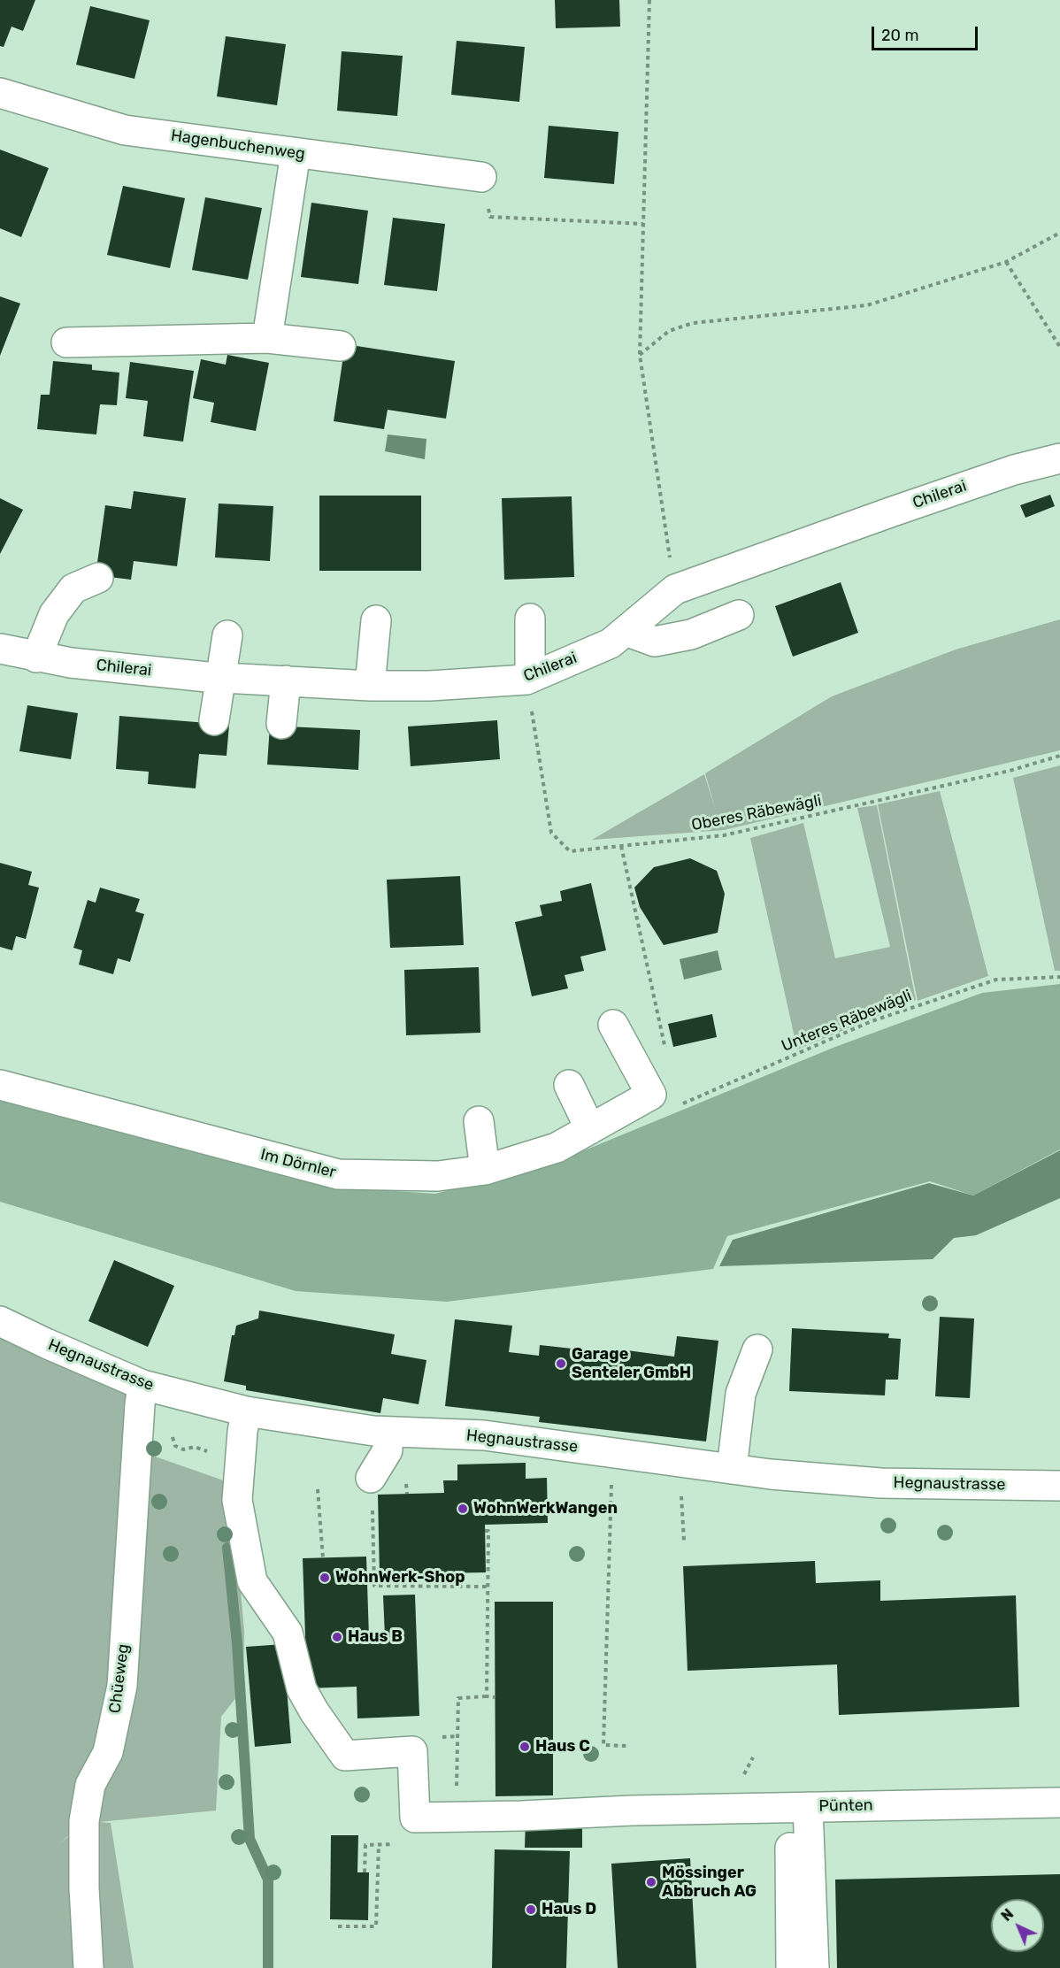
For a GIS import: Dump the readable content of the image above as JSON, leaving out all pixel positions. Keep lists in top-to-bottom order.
{
  "streets": {
    "street": [
      "Hagenbuchenweg",
      "Chilerai",
      "Im Dörnler",
      "Hegnaustrasse",
      "Chüeweg",
      "Pünten"
    ],
    "path": ["Oberes Räbewägli", "Unteres Räbewägli"]
  },
  "crossings": [
    ["Chilerai", "Oberes Räbewägli"],
    ["Unteres Räbewägli", "Im Dörnler"],
    ["Hegnaustrasse", "Chüeweg"]
  ],
  "places": [
    "Garage Senteler GmbH",
    "WohnWerkWangen",
    "WohnWerk-Shop",
    "Haus B",
    "Haus C",
    "Mössinger Abbruch AG",
    "Haus D"
  ],
  "scale_bar": "20 m",
  "north": "top left"
}
